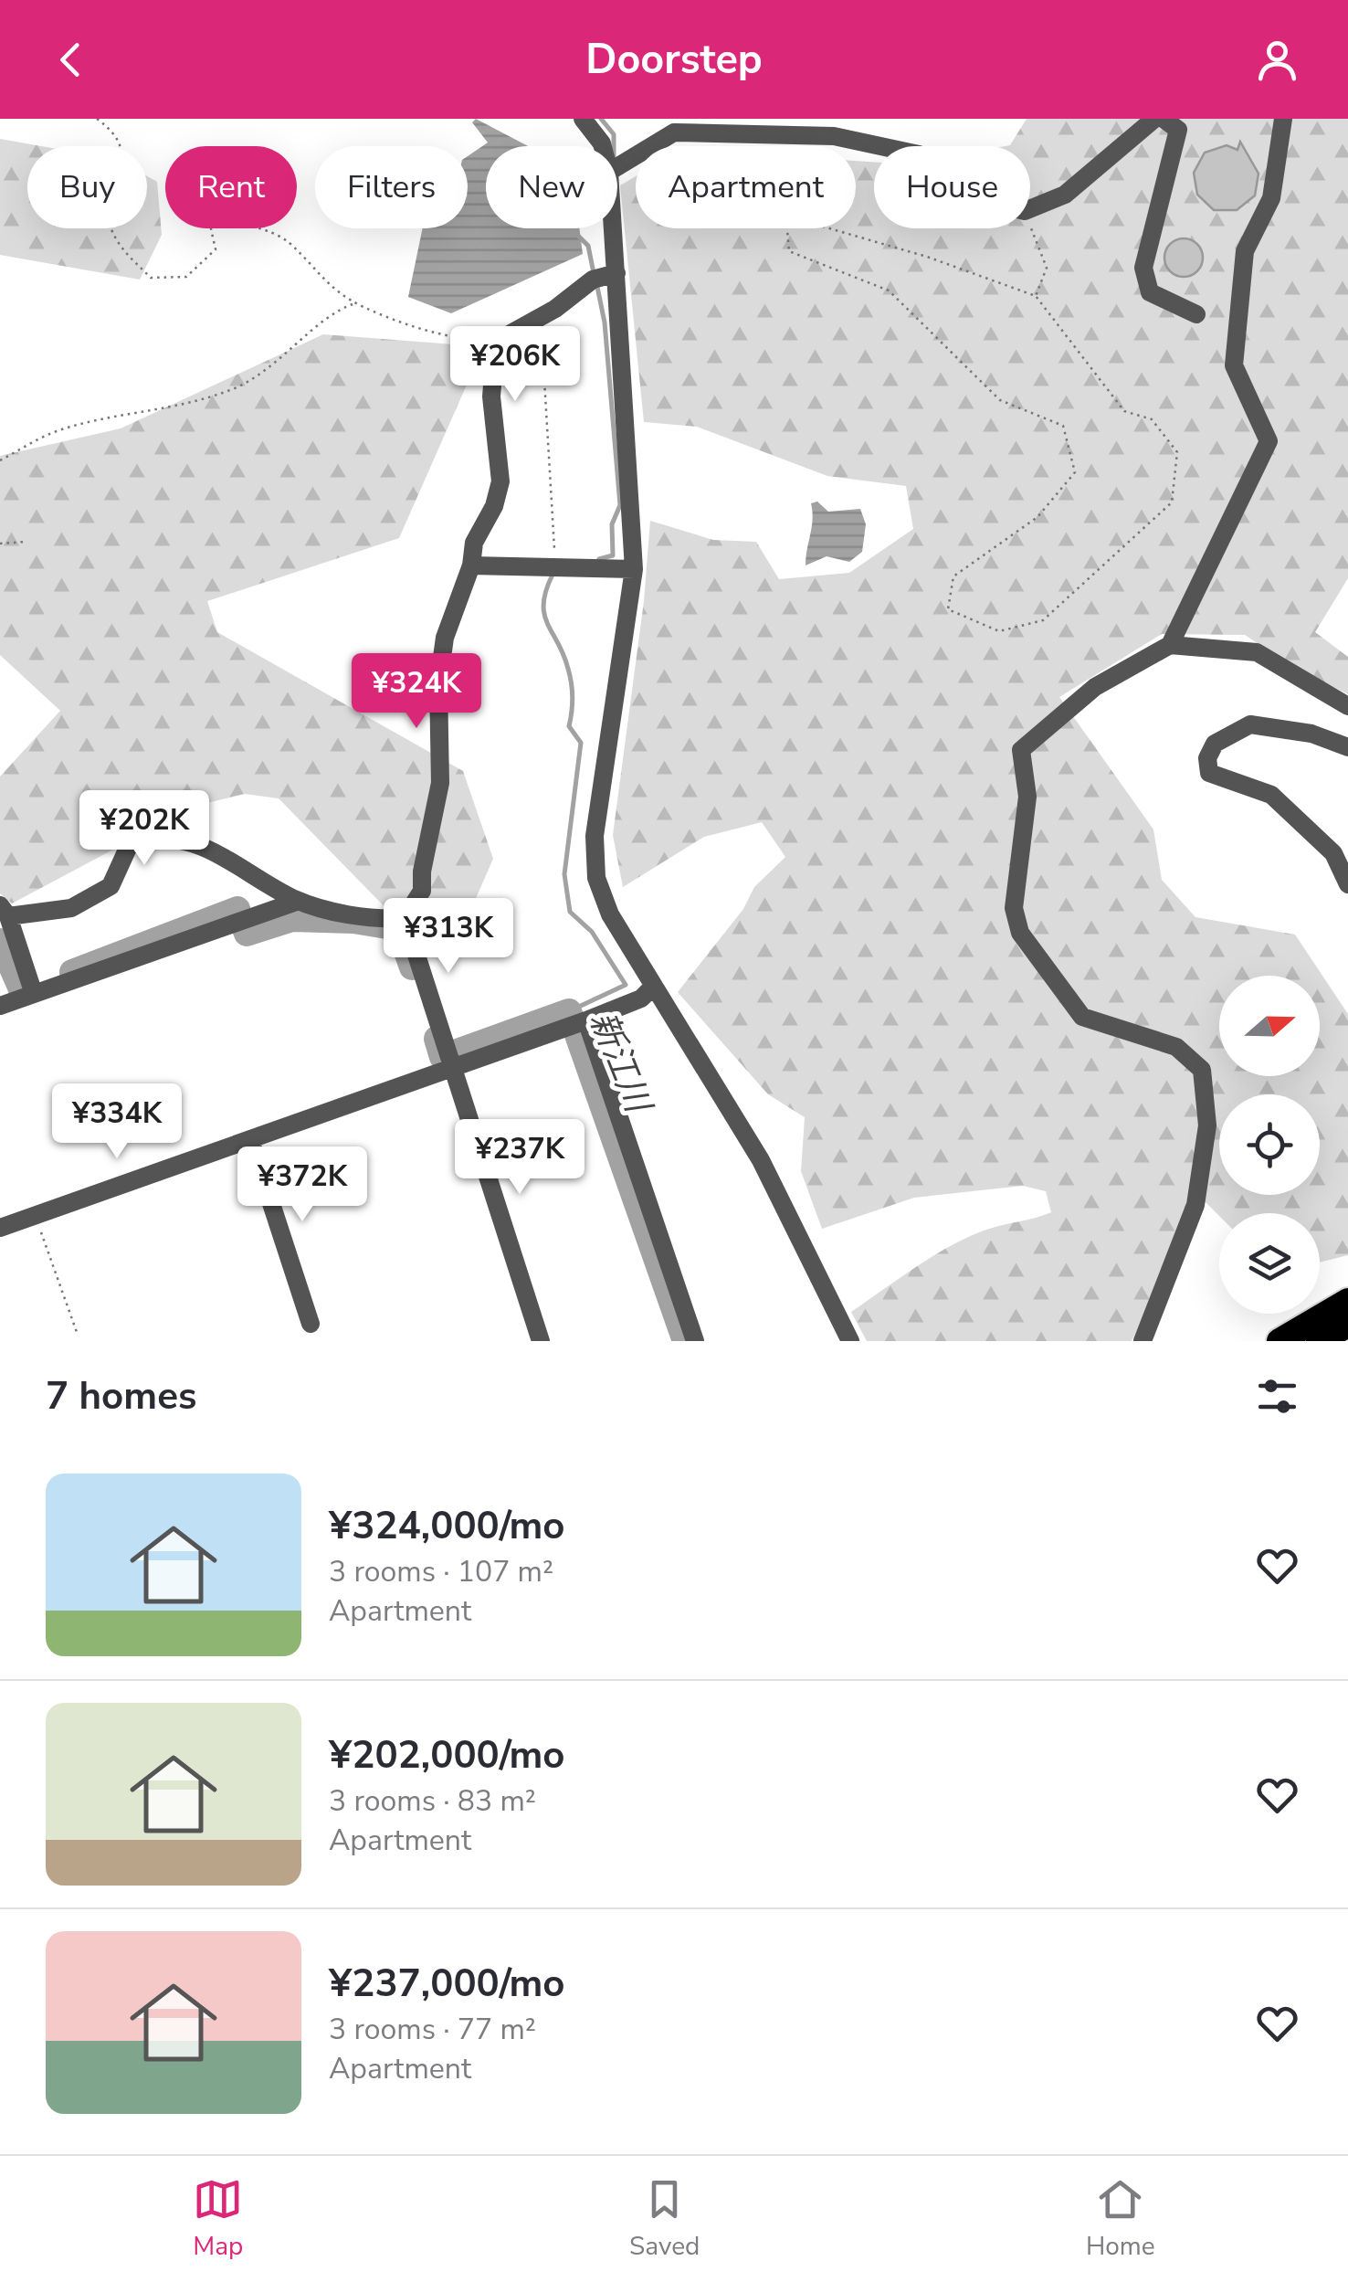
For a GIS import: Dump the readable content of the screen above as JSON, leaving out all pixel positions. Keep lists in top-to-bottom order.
{
  "water": ["新江川"],
  "north": "right",
  "page": {
    "header": "Doorstep",
    "chip": [
      "Buy",
      "Rent",
      "Filters",
      "New",
      "Apartment",
      "House"
    ],
    "price": [
      "¥206K",
      "¥324K",
      "¥202K",
      "¥313K",
      "¥334K",
      "¥237K",
      "¥372K"
    ],
    "heading": "7 homes",
    "list": [
      {
        "name": "¥324,000/mo",
        "note": "3 rooms · 107 m² · Apartment"
      },
      {
        "name": "¥202,000/mo",
        "note": "3 rooms · 83 m² · Apartment"
      },
      {
        "name": "¥237,000/mo",
        "note": "3 rooms · 77 m² · Apartment"
      }
    ],
    "tabs": ["Map", "Saved", "Home"]
  }
}
